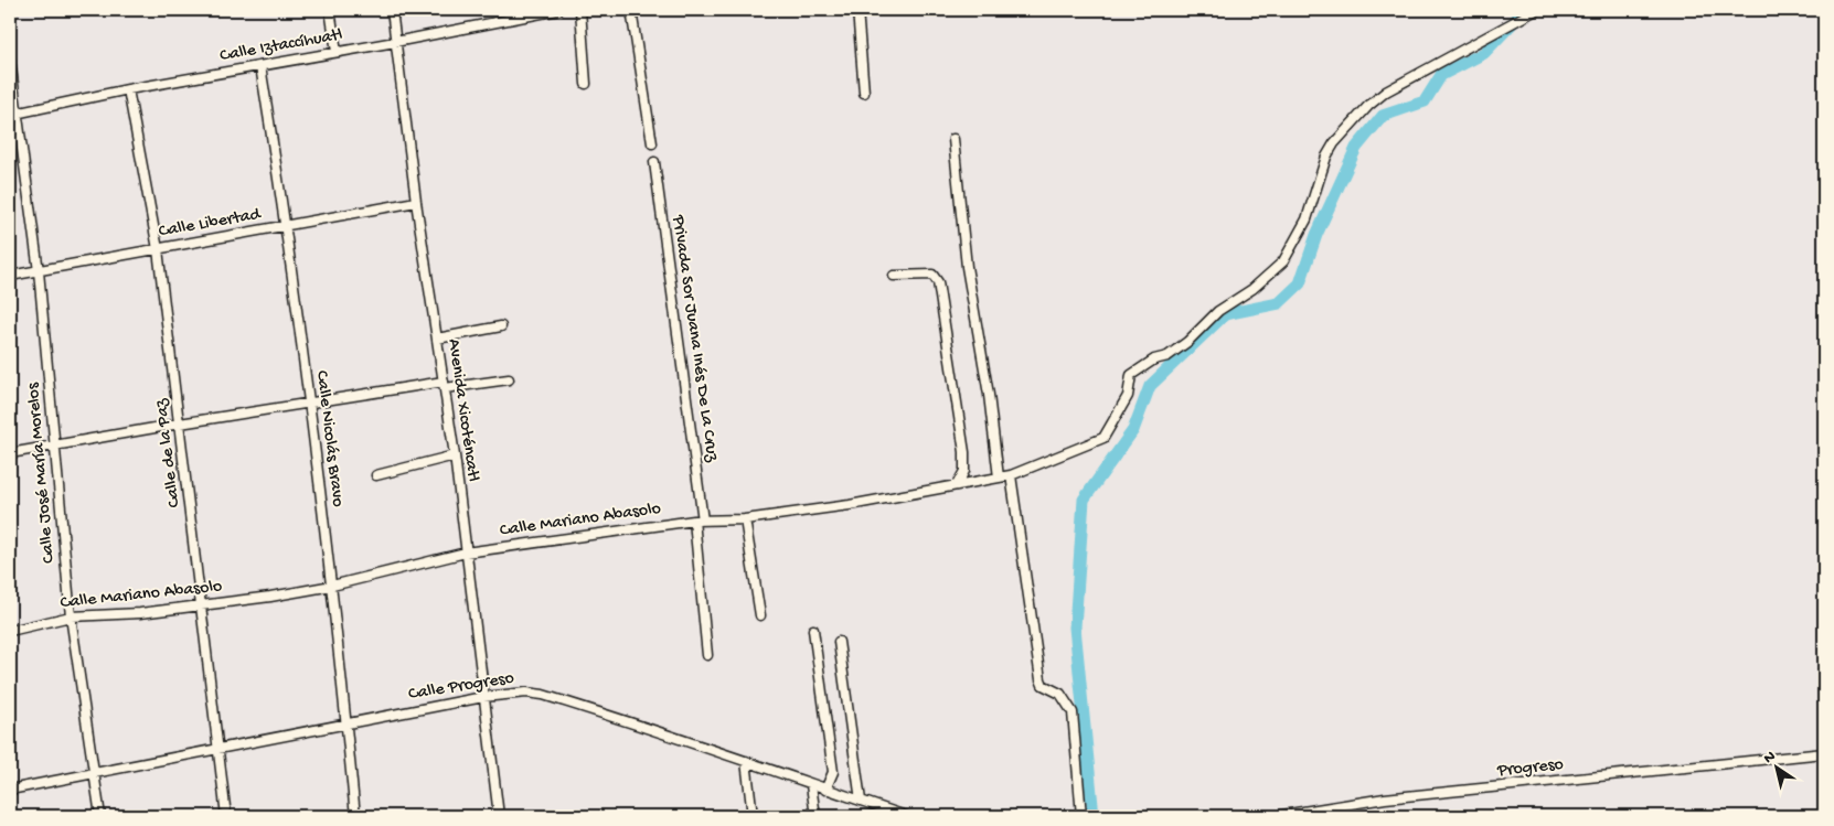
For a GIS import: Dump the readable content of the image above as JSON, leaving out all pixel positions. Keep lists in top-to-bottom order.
{
  "streets": {
    "street": [
      "Calle Iztaccíhuatl",
      "Calle Libertad",
      "Privada Sor Juana Inés De La Cruz",
      "Avenida Xicoténcatl",
      "Calle Nicolás Bravo",
      "Calle de la Paz",
      "Calle José María Morelos",
      "Calle Mariano Abasolo",
      "Calle Progreso",
      "Progreso"
    ]
  },
  "crossings": [
    ["Calle Iztaccíhuatl", "Avenida Xicoténcatl"],
    ["Calle Iztaccíhuatl", "Calle Nicolás Bravo"],
    ["Calle Iztaccíhuatl", "Calle de la Paz"],
    ["Calle Iztaccíhuatl", "Calle José María Morelos"],
    ["Calle Libertad", "Avenida Xicoténcatl"],
    ["Calle Libertad", "Calle Nicolás Bravo"],
    ["Calle Libertad", "Calle de la Paz"],
    ["Calle Libertad", "Calle José María Morelos"],
    ["Privada Sor Juana Inés De La Cruz", "Calle Mariano Abasolo"],
    ["Avenida Xicoténcatl", "Calle Mariano Abasolo"],
    ["Avenida Xicoténcatl", "Calle Progreso"],
    ["Calle Nicolás Bravo", "Calle Mariano Abasolo"],
    ["Calle Nicolás Bravo", "Calle Progreso"],
    ["Calle de la Paz", "Calle Mariano Abasolo"],
    ["Calle de la Paz", "Calle Progreso"],
    ["Calle José María Morelos", "Calle Mariano Abasolo"],
    ["Calle José María Morelos", "Calle Progreso"]
  ],
  "north": "top left"
}
